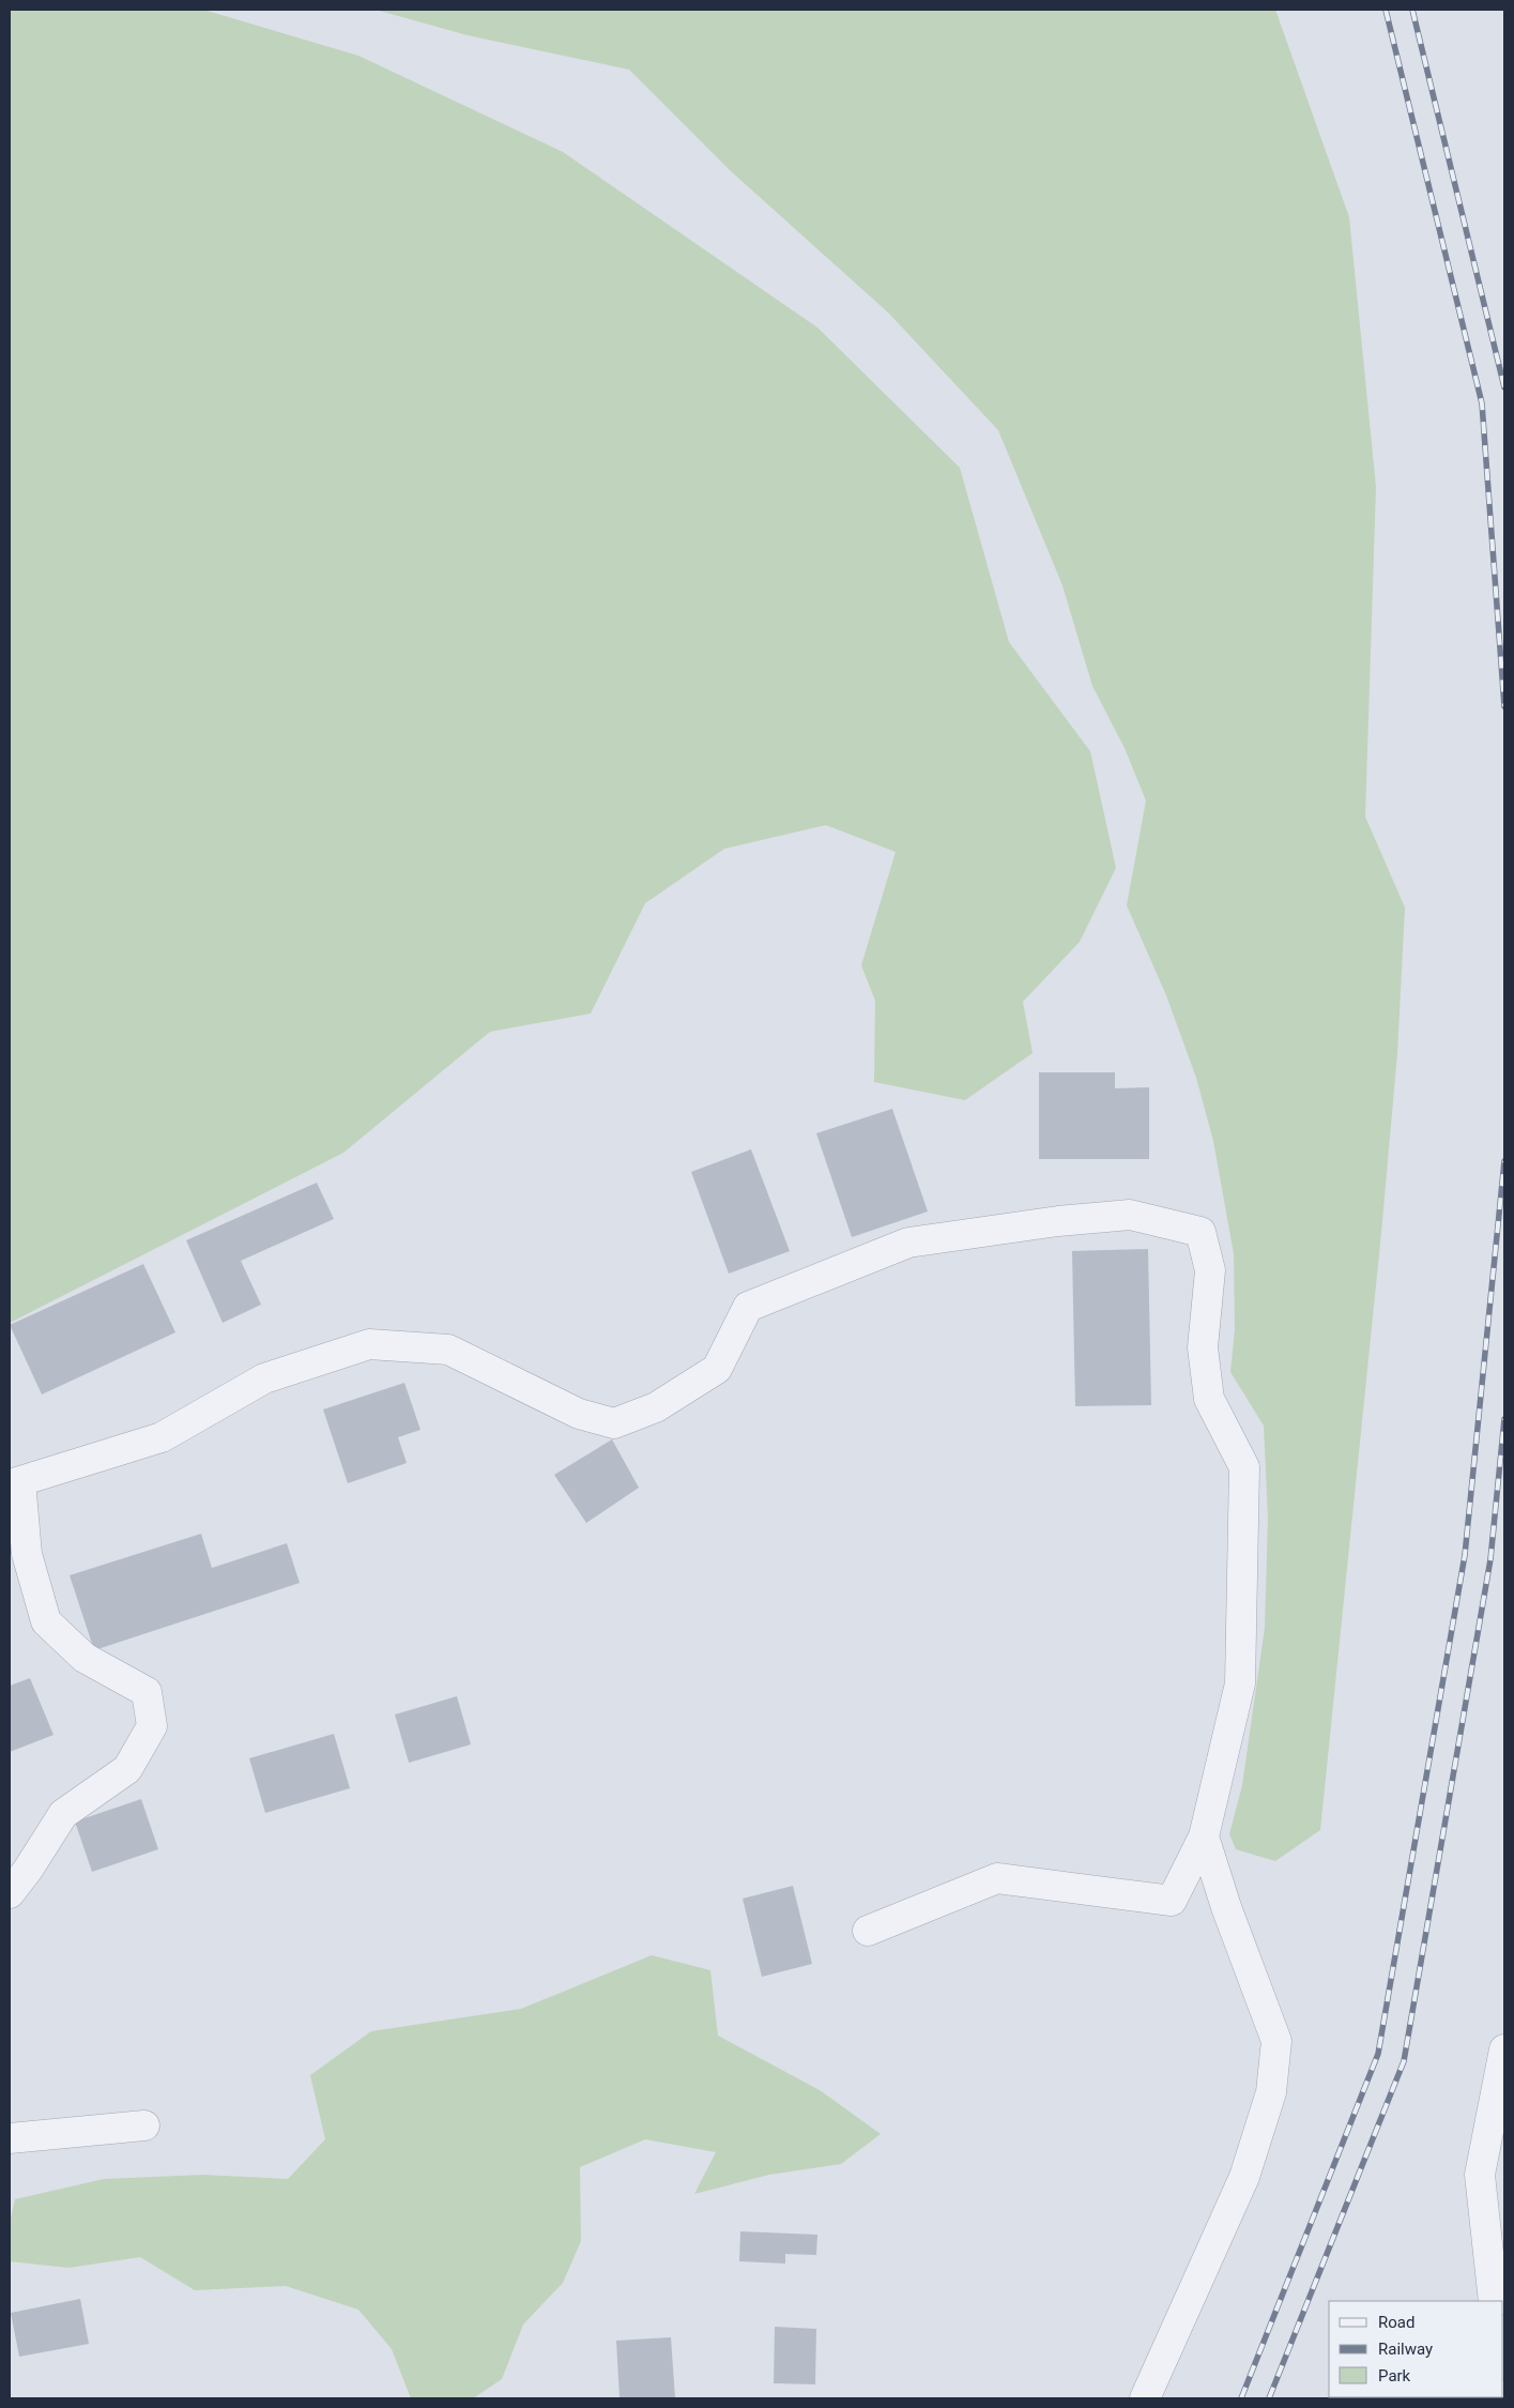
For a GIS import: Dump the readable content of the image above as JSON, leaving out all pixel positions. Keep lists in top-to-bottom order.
{
  "legend": ["Road", "Railway", "Park"]
}
